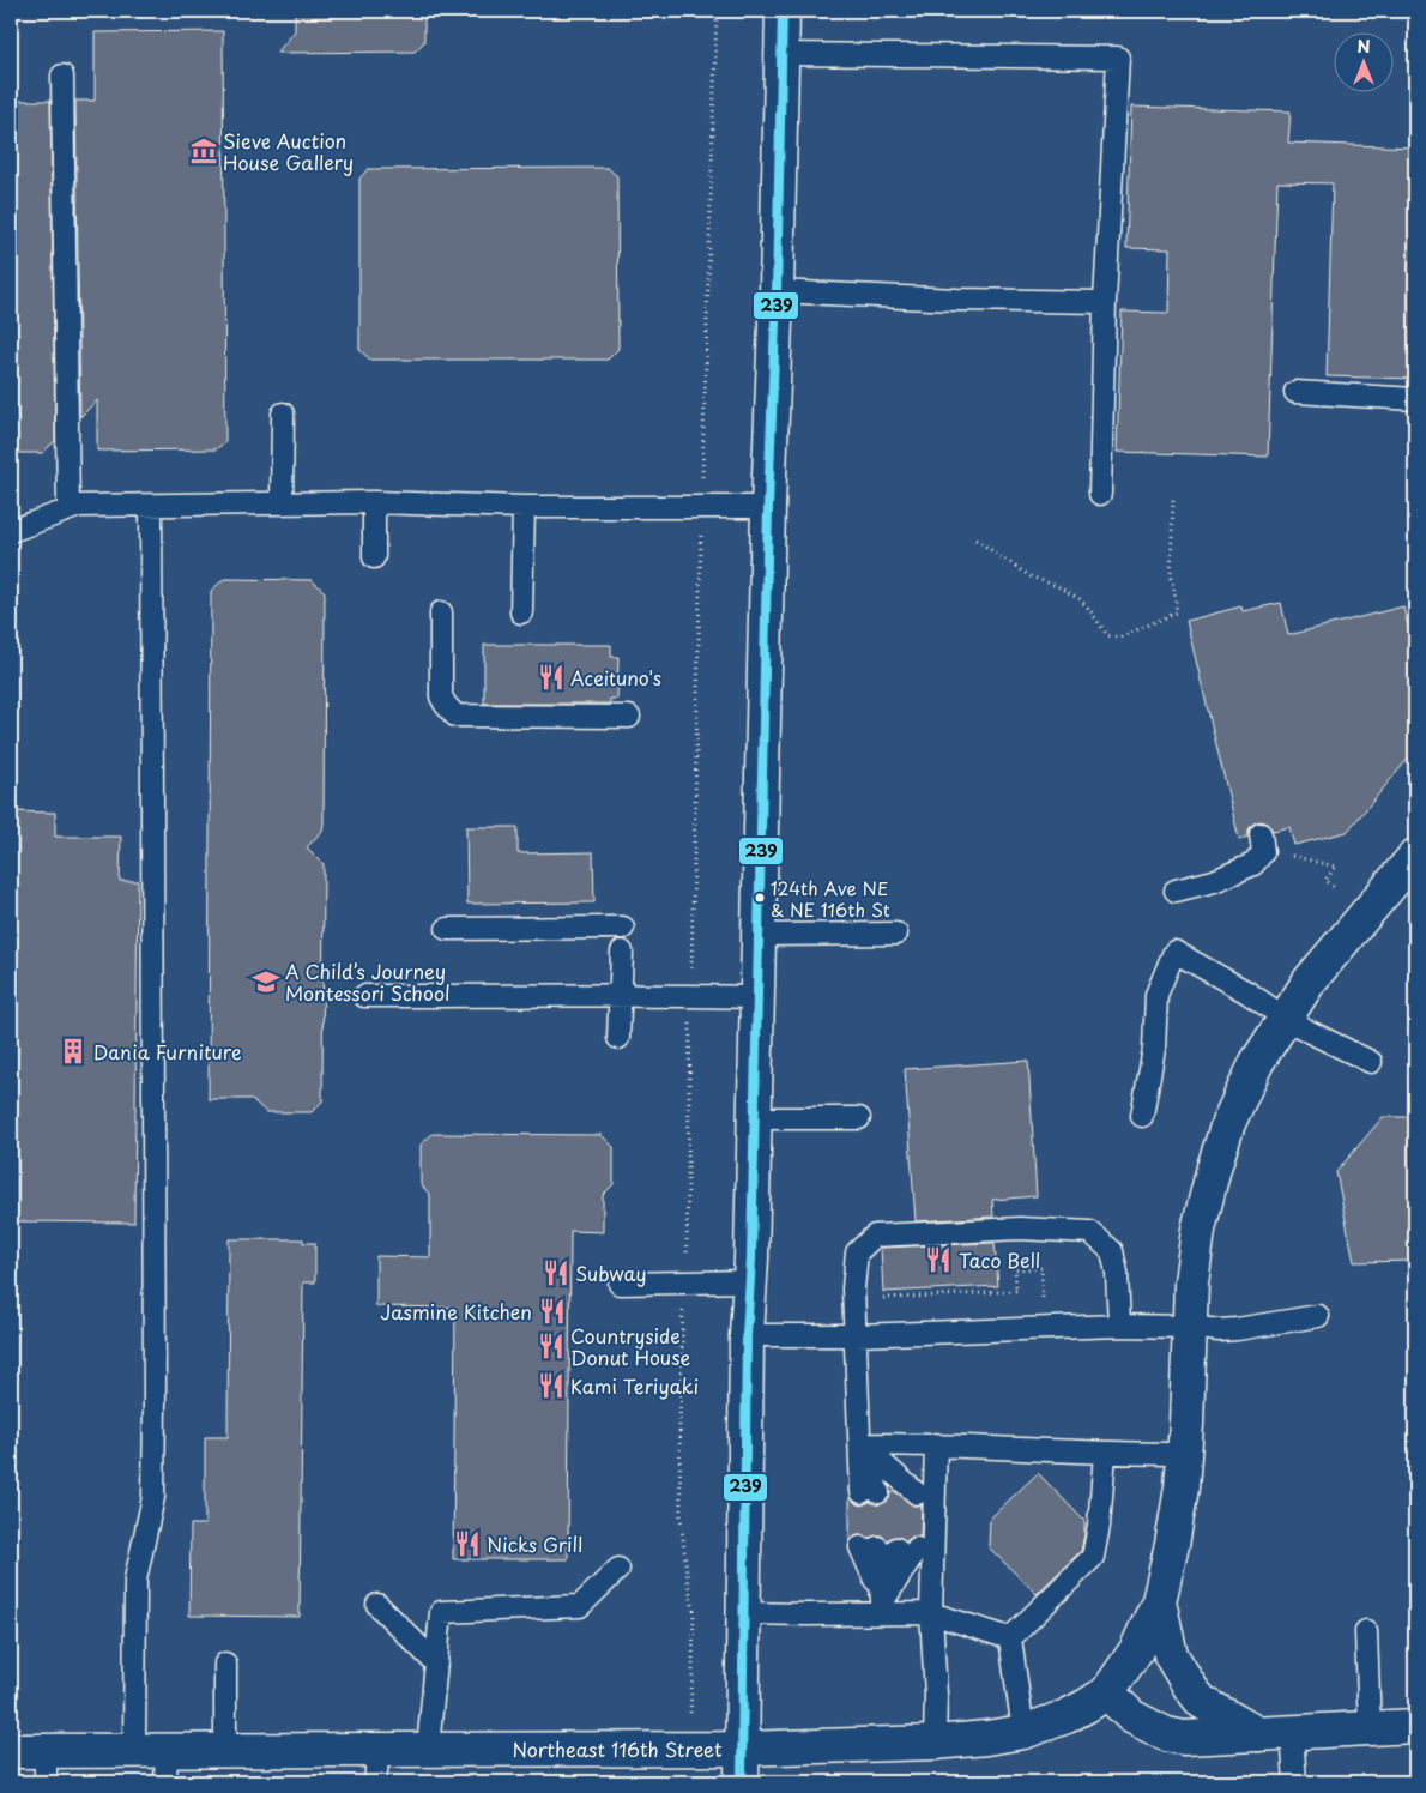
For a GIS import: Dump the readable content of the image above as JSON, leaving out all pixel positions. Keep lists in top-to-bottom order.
{
  "streets": {
    "street": ["Northeast 116th Street"]
  },
  "places": {
    "museum": ["Sieve Auction House Gallery"],
    "restaurant": [
      "Aceituno's",
      "Taco Bell",
      "Subway",
      "Jasmine Kitchen",
      "Countryside Donut House",
      "Kami Teriyaki",
      "Nicks Grill"
    ],
    "other": ["124th Ave NE & NE 116th St"],
    "school or university": ["A Child’s Journey Montessori School"],
    "building": ["Dania Furniture"]
  },
  "lines": ["transit line 239"],
  "north": "top"
}
